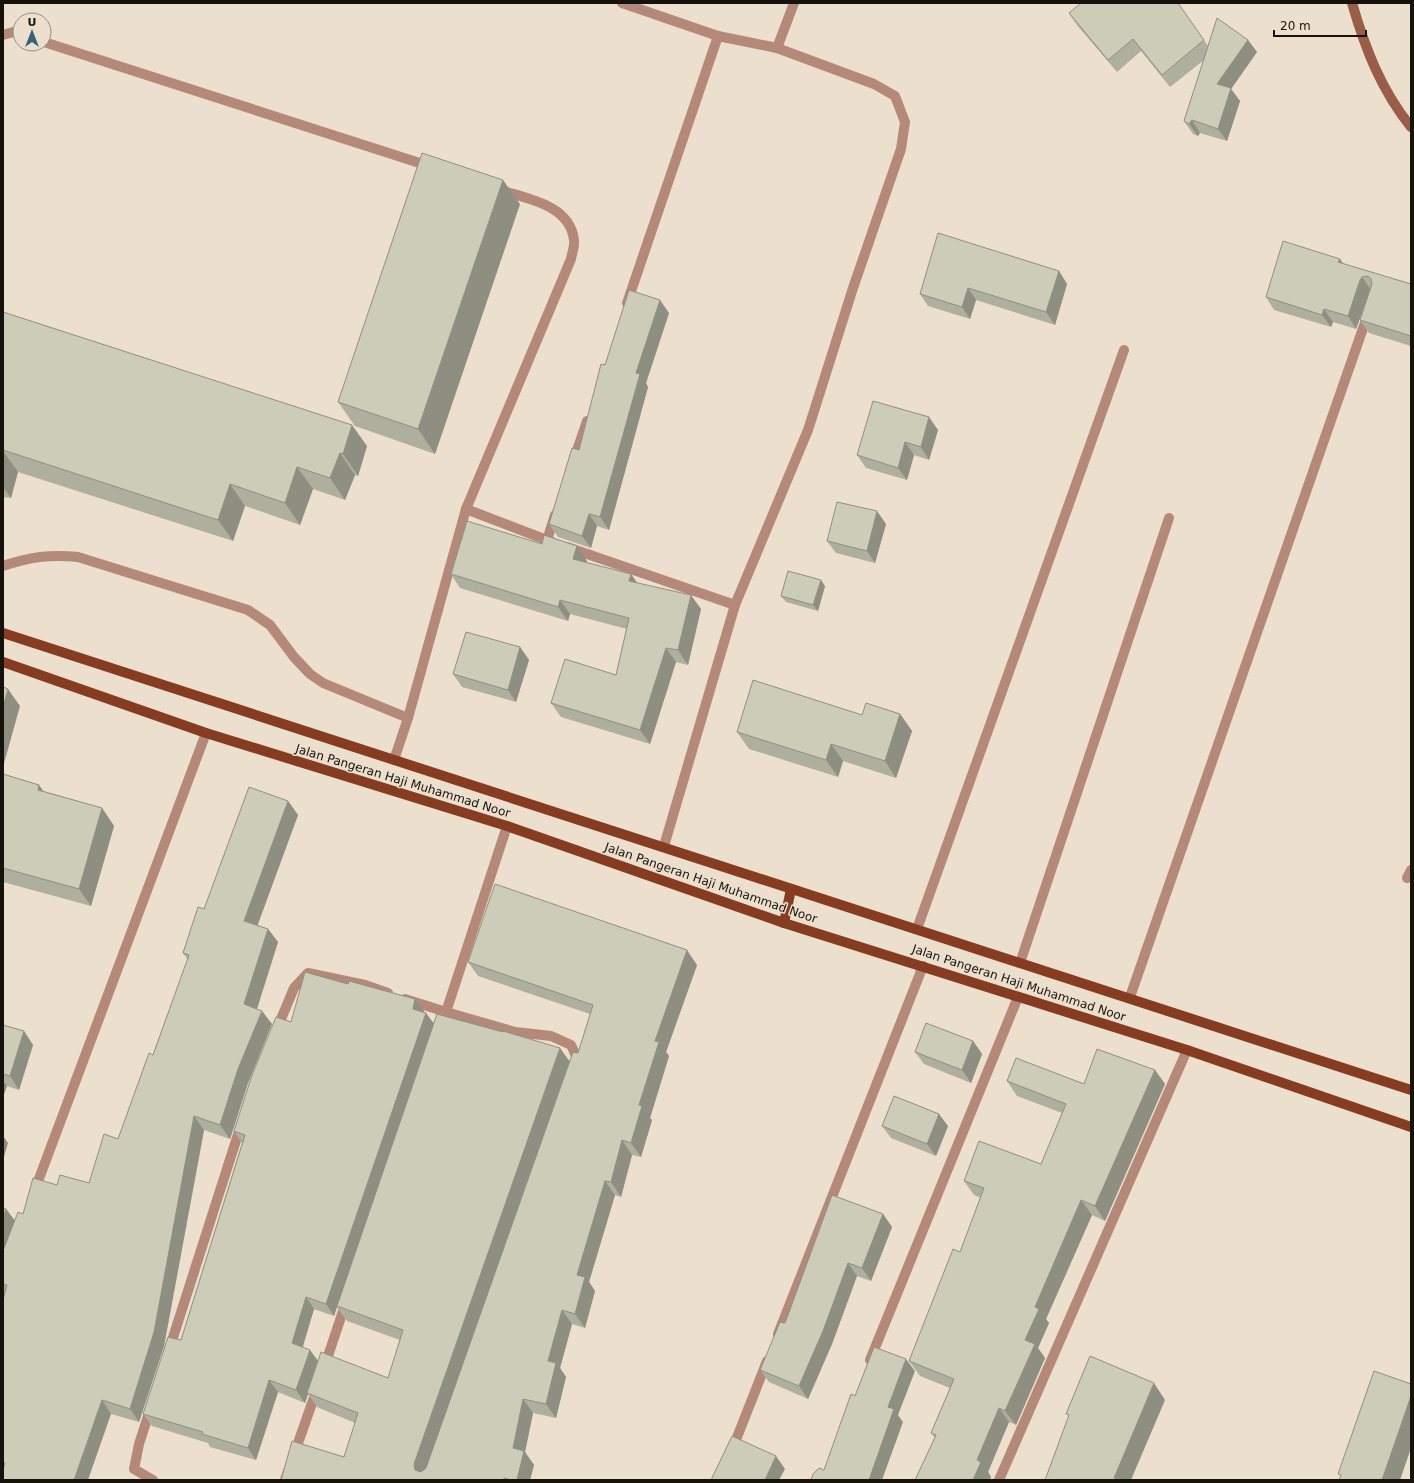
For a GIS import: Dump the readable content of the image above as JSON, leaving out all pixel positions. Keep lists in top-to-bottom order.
{
  "streets": {
    "main road": ["Jalan Pangeran Haji Muhammad Noor"]
  },
  "scale_bar": "20 m",
  "north": "top"
}
